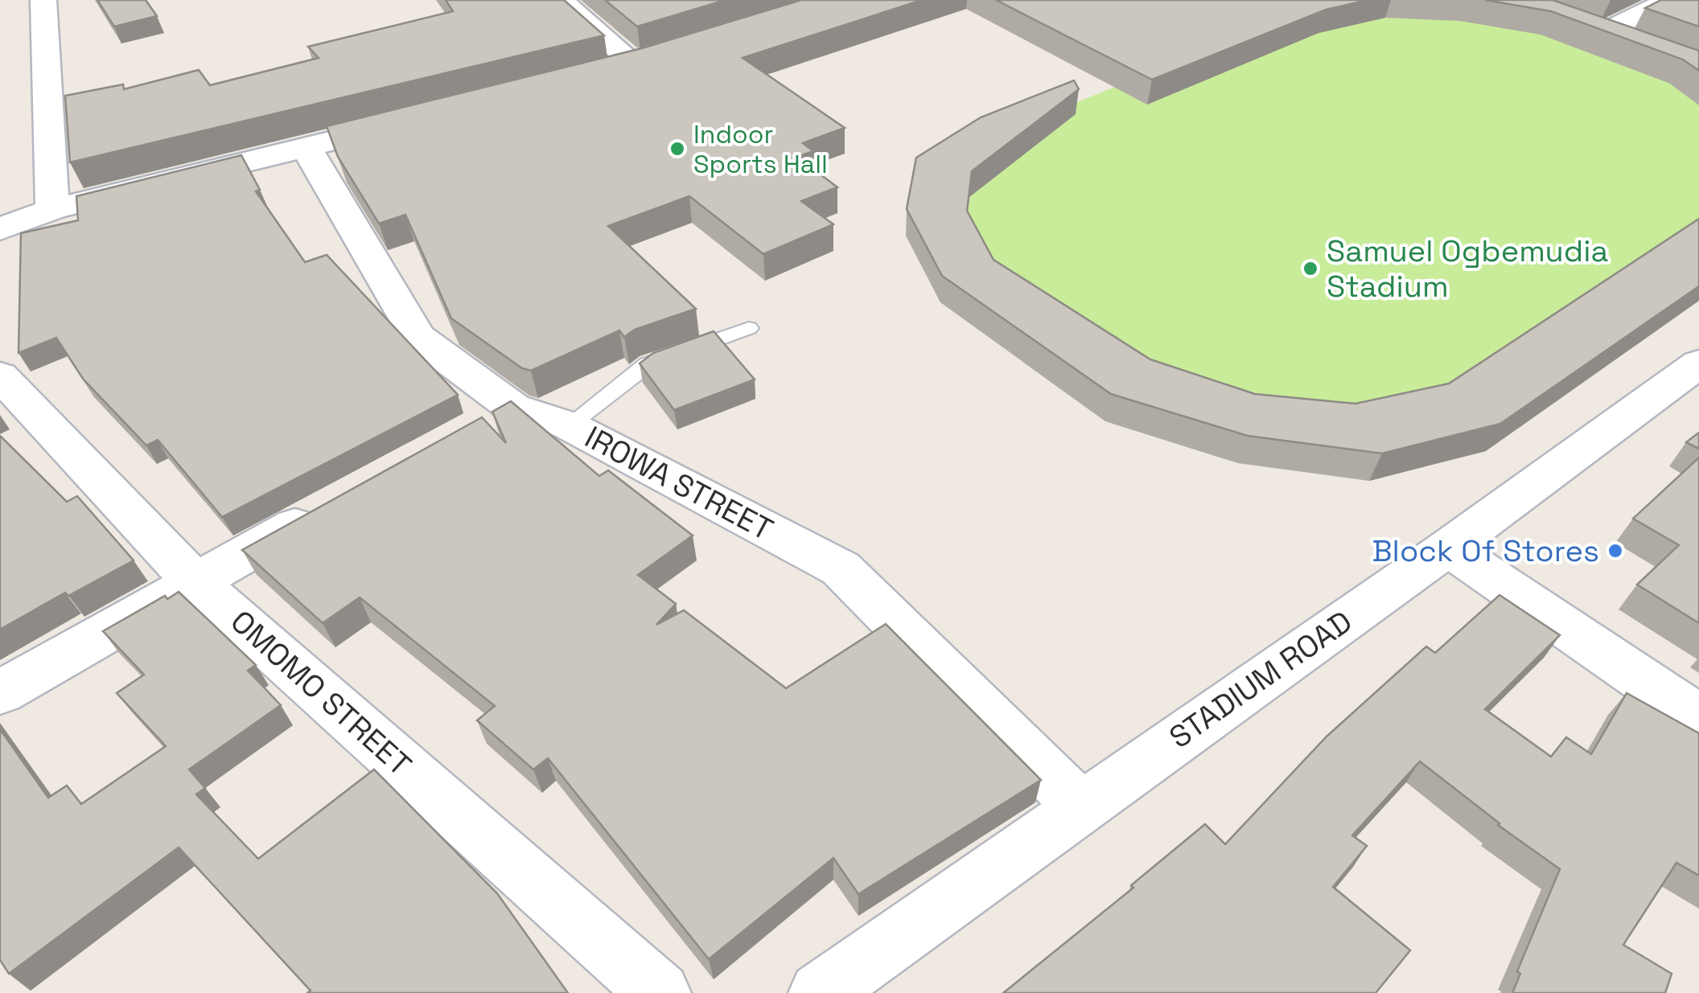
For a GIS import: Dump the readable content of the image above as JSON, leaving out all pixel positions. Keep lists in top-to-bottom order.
{
  "streets": {
    "street": ["IROWA STREET", "STADIUM ROAD", "OMOMO STREET"]
  },
  "crossings": [
    ["IROWA STREET", "STADIUM ROAD"]
  ],
  "places": ["Indoor Sports Hall", "Samuel Ogbemudia Stadium", "Block Of Stores"]
}
